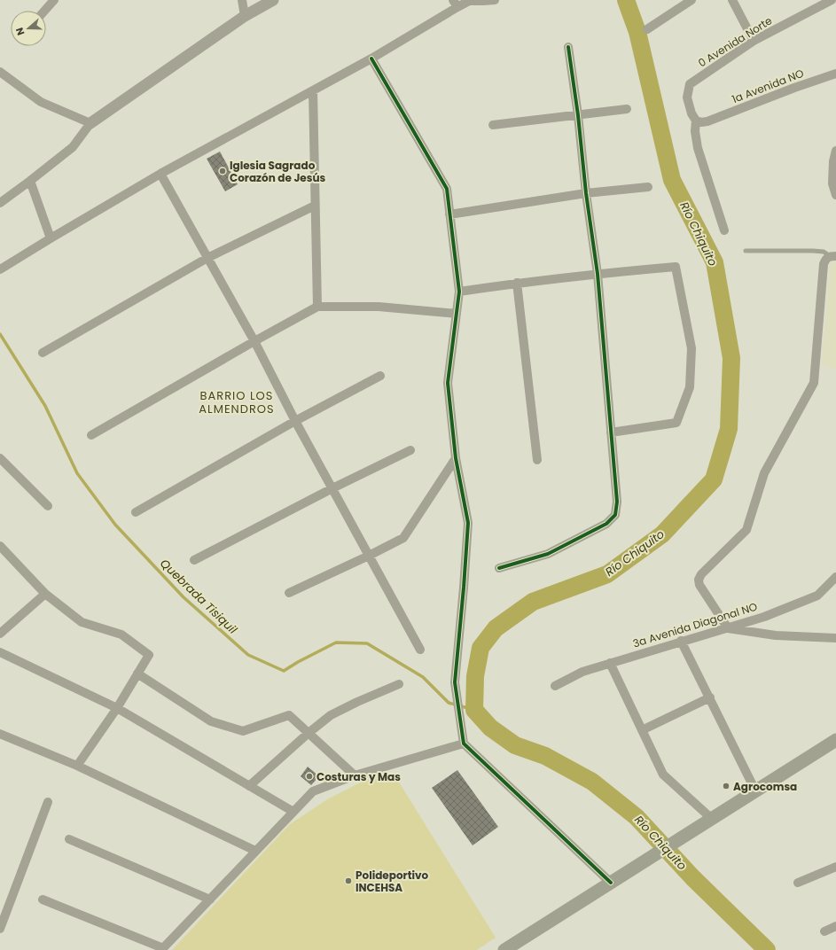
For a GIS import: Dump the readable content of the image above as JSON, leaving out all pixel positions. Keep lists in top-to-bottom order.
{
  "streets": {
    "street": ["0 Avenida Norte", "1a Avenida NO", "3a Avenida Diagonal NO"]
  },
  "crossings": [
    ["0 Avenida Norte", "1a Avenida NO"]
  ],
  "districts": ["BARRIO LOS ALMENDROS"],
  "water": ["Río Chiquito", "Quebrada Tisiquil"],
  "places": [
    "Iglesia Sagrado Corazón de Jesús",
    "Costuras y Mas",
    "Agrocomsa",
    "Polideportivo INCEHSA"
  ],
  "north": "left"
}
